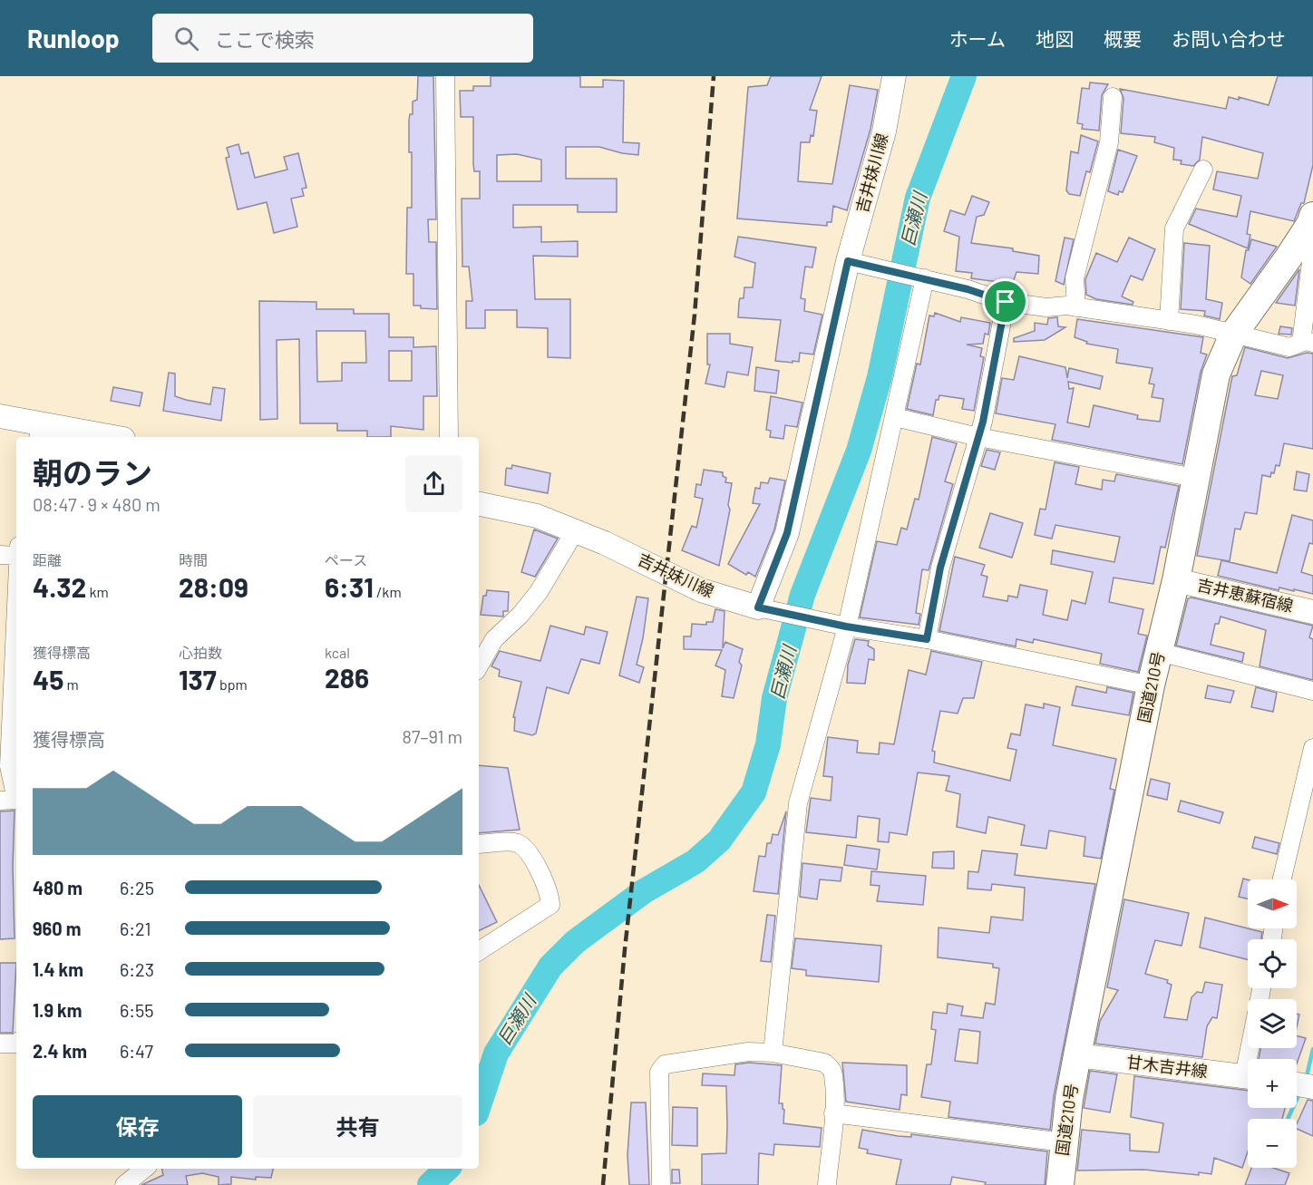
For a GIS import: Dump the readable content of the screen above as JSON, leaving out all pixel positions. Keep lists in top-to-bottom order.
{
  "streets": {
    "highway": ["国道210号"],
    "main road": ["吉井妹川線", "吉井恵蘇宿線", "甘木吉井線"]
  },
  "crossings": [
    ["吉井恵蘇宿線", "国道210号"],
    ["国道210号", "甘木吉井線"]
  ],
  "water": ["巨瀬川"],
  "north": "right",
  "page": {
    "header": "Runloop",
    "search": "ここで検索",
    "nav": [
      "ホーム",
      "地図",
      "概要",
      "お問い合わせ"
    ],
    "heading": ["朝のラン", "08:47 · 9 × 480 m"],
    "stats": [
      ["距離", "4.32 km"],
      ["時間", "28:09"],
      ["ペース", "6:31 /km"],
      ["獲得標高", "45 m"],
      ["心拍数", "137 bpm"],
      ["kcal", "286"]
    ],
    "chart": ["獲得標高", "87–91 m"],
    "list": [
      {
        "name": "480 m",
        "note": "6:25"
      },
      {
        "name": "960 m",
        "note": "6:21"
      },
      {
        "name": "1.4 km",
        "note": "6:23"
      },
      {
        "name": "1.9 km",
        "note": "6:55"
      },
      {
        "name": "2.4 km",
        "note": "6:47"
      }
    ],
    "map_buttons": ["+", "−"],
    "buttons": ["保存", "共有"]
  }
}
